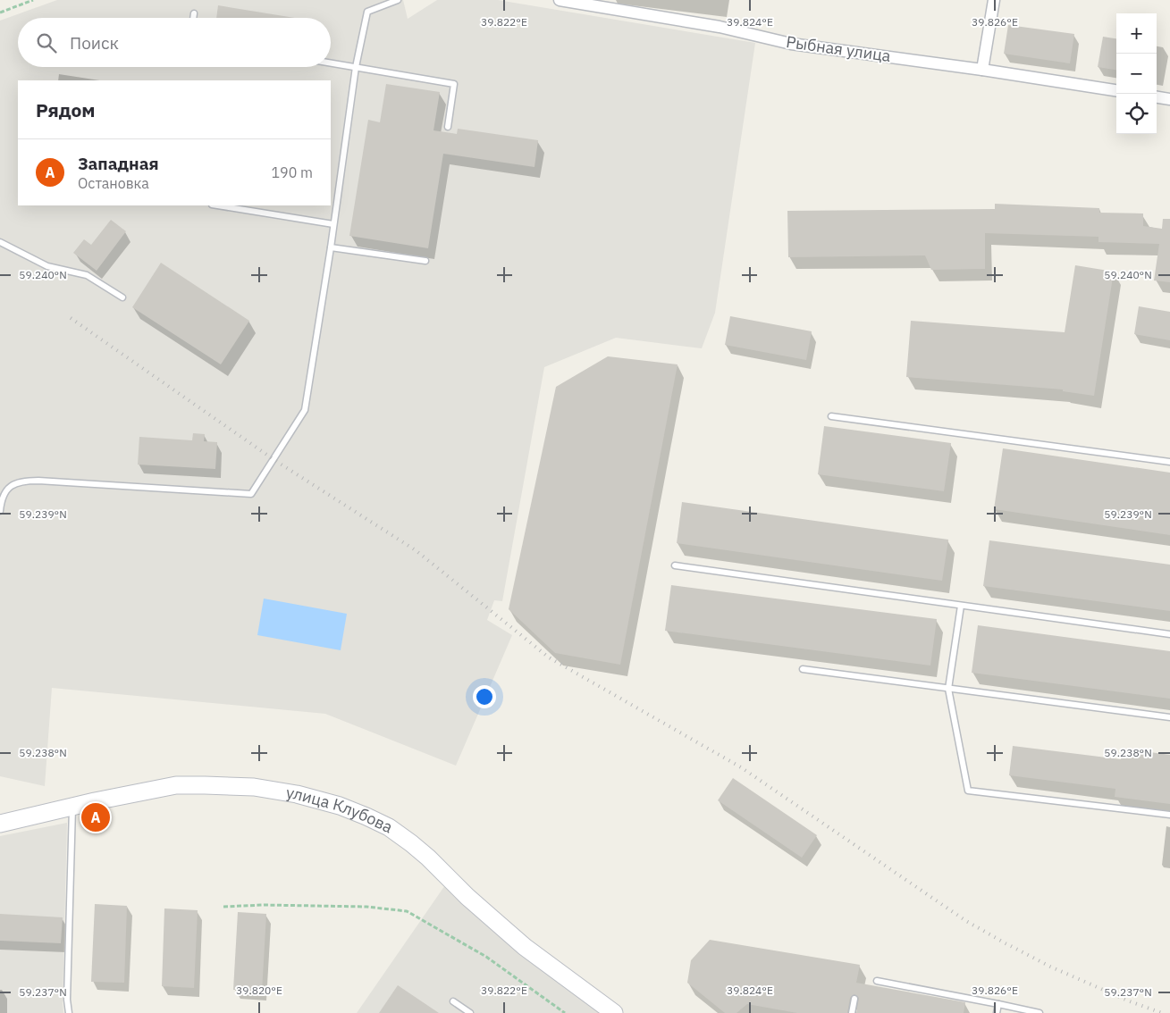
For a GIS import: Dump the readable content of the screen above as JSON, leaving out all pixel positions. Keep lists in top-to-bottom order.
{
  "streets": {
    "main road": ["улица Клубова"],
    "street": ["Рыбная улица"]
  },
  "page": {
    "map_buttons": ["+", "−"],
    "search": "Поиск",
    "heading": "Рядом",
    "list": [
      {
        "mark": "A",
        "name": "Западная",
        "note": "Остановка",
        "value": "190 m"
      }
    ],
    "pins": "A"
  },
  "coordinates": [
    "39.822°E",
    "39.824°E",
    "39.826°E",
    "59.240°N",
    "59.239°N",
    "59.238°N",
    "39.820°E",
    "59.237°N"
  ]
}
